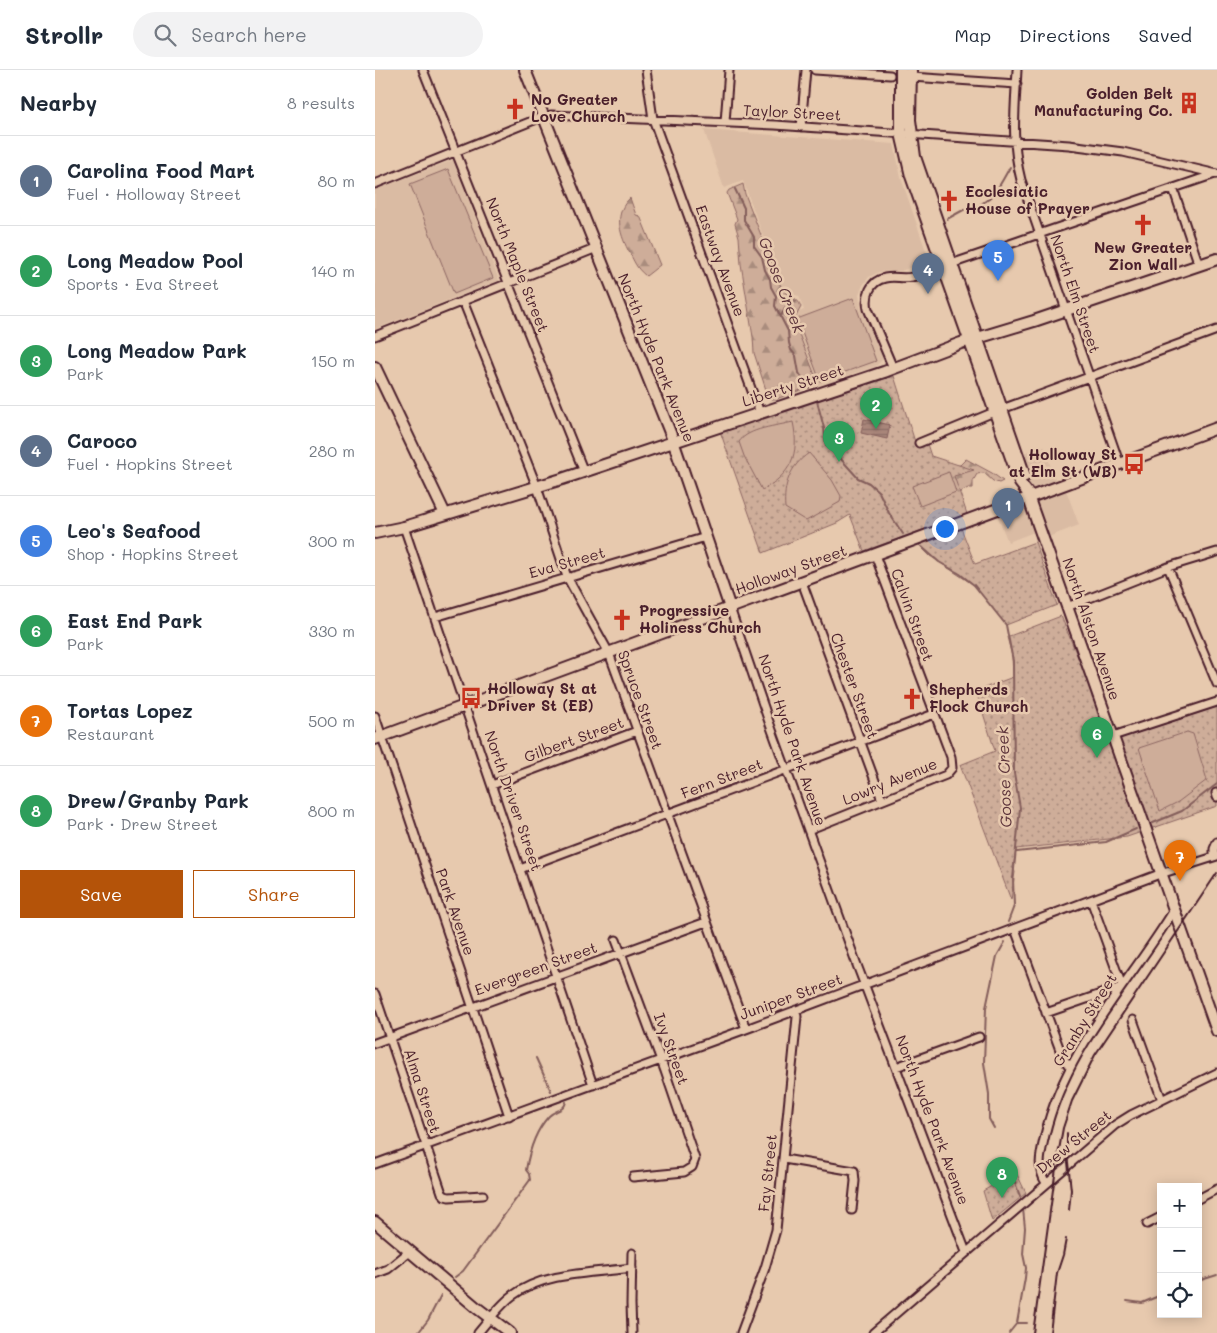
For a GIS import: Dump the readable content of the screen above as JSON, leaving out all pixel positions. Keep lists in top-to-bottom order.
{
  "streets": {
    "main road": [
      "North Hyde Park Avenue",
      "Liberty Street",
      "Holloway Street",
      "North Alston Avenue"
    ],
    "street": [
      "Taylor Street",
      "Eastway Avenue",
      "North Maple Street",
      "North Elm Street",
      "Eva Street",
      "Calvin Street",
      "Chester Street",
      "Spruce Street",
      "Gilbert Street",
      "Fern Street",
      "Lowry Avenue",
      "North Driver Street",
      "Park Avenue",
      "Evergreen Street",
      "Juniper Street",
      "Granby Street",
      "Ivy Street",
      "Alma Street",
      "Drew Street",
      "Fay Street"
    ]
  },
  "crossings": [
    ["Taylor Street", "Eastway Avenue"],
    ["Taylor Street", "North Maple Street"],
    ["Taylor Street", "North Elm Street"],
    ["Taylor Street", "North Hyde Park Avenue"],
    ["Taylor Street", "North Alston Avenue"],
    ["Eastway Avenue", "Liberty Street"],
    ["North Maple Street", "Liberty Street"],
    ["North Elm Street", "Liberty Street"],
    ["North Elm Street", "Holloway Street"],
    ["North Hyde Park Avenue", "Liberty Street"],
    ["North Hyde Park Avenue", "Eva Street"],
    ["North Hyde Park Avenue", "Holloway Street"],
    ["North Hyde Park Avenue", "Fern Street"],
    ["North Hyde Park Avenue", "Lowry Avenue"],
    ["North Hyde Park Avenue", "Juniper Street"],
    ["North Hyde Park Avenue", "Drew Street"],
    ["Liberty Street", "North Alston Avenue"],
    ["Liberty Street", "Spruce Street"],
    ["Liberty Street", "North Driver Street"],
    ["Eva Street", "Spruce Street"],
    ["Eva Street", "North Driver Street"],
    ["Holloway Street", "Calvin Street"],
    ["Holloway Street", "North Alston Avenue"],
    ["Holloway Street", "Chester Street"],
    ["Holloway Street", "Spruce Street"],
    ["Holloway Street", "North Driver Street"],
    ["Holloway Street", "Park Avenue"],
    ["Calvin Street", "Fern Street"],
    ["Calvin Street", "Lowry Avenue"],
    ["North Alston Avenue", "Juniper Street"],
    ["North Alston Avenue", "Granby Street"],
    ["Chester Street", "Fern Street"],
    ["Chester Street", "Lowry Avenue"],
    ["Spruce Street", "Gilbert Street"],
    ["Spruce Street", "Fern Street"],
    ["Spruce Street", "Evergreen Street"],
    ["Spruce Street", "Juniper Street"],
    ["Gilbert Street", "North Driver Street"],
    ["Fern Street", "North Driver Street"],
    ["North Driver Street", "Evergreen Street"],
    ["North Driver Street", "Juniper Street"],
    ["Park Avenue", "Evergreen Street"],
    ["Park Avenue", "Juniper Street"],
    ["Evergreen Street", "Ivy Street"],
    ["Evergreen Street", "Alma Street"],
    ["Juniper Street", "Ivy Street"],
    ["Juniper Street", "Alma Street"],
    ["Juniper Street", "Fay Street"],
    ["Granby Street", "Drew Street"]
  ],
  "water": ["Goose Creek"],
  "places": {
    "building": ["Golden Belt Manufacturing Co."],
    "church": [
      "No Greater Love Church",
      "Ecclesiatic House of Prayer",
      "New Greater Zion Wall",
      "Progressive Holiness Church",
      "Shepherds Flock Church"
    ],
    "bus stop": ["Holloway St at Elm St (WB)", "Holloway St at Driver St (EB)"]
  },
  "page": {
    "header": "Strollr",
    "search": "Search here",
    "nav": ["Map", "Directions", "Saved"],
    "heading": ["Nearby", "8 results"],
    "list": [
      {
        "mark": "1",
        "name": "Carolina Food Mart",
        "note": "Fuel · Holloway Street",
        "value": "80 m"
      },
      {
        "mark": "2",
        "name": "Long Meadow Pool",
        "note": "Sports · Eva Street",
        "value": "140 m"
      },
      {
        "mark": "3",
        "name": "Long Meadow Park",
        "note": "Park",
        "value": "150 m"
      },
      {
        "mark": "4",
        "name": "Caroco",
        "note": "Fuel · Hopkins Street",
        "value": "280 m"
      },
      {
        "mark": "5",
        "name": "Leo's Seafood",
        "note": "Shop · Hopkins Street",
        "value": "300 m"
      },
      {
        "mark": "6",
        "name": "East End Park",
        "note": "Park",
        "value": "330 m"
      },
      {
        "mark": "7",
        "name": "Tortas Lopez",
        "note": "Restaurant",
        "value": "500 m"
      },
      {
        "mark": "8",
        "name": "Drew/Granby Park",
        "note": "Park · Drew Street",
        "value": "800 m"
      }
    ],
    "pins": [
      "5",
      "4",
      "2",
      "3",
      "1",
      "6",
      "7",
      "8"
    ],
    "buttons": ["Save", "Share"],
    "map_buttons": ["+", "−"]
  }
}
